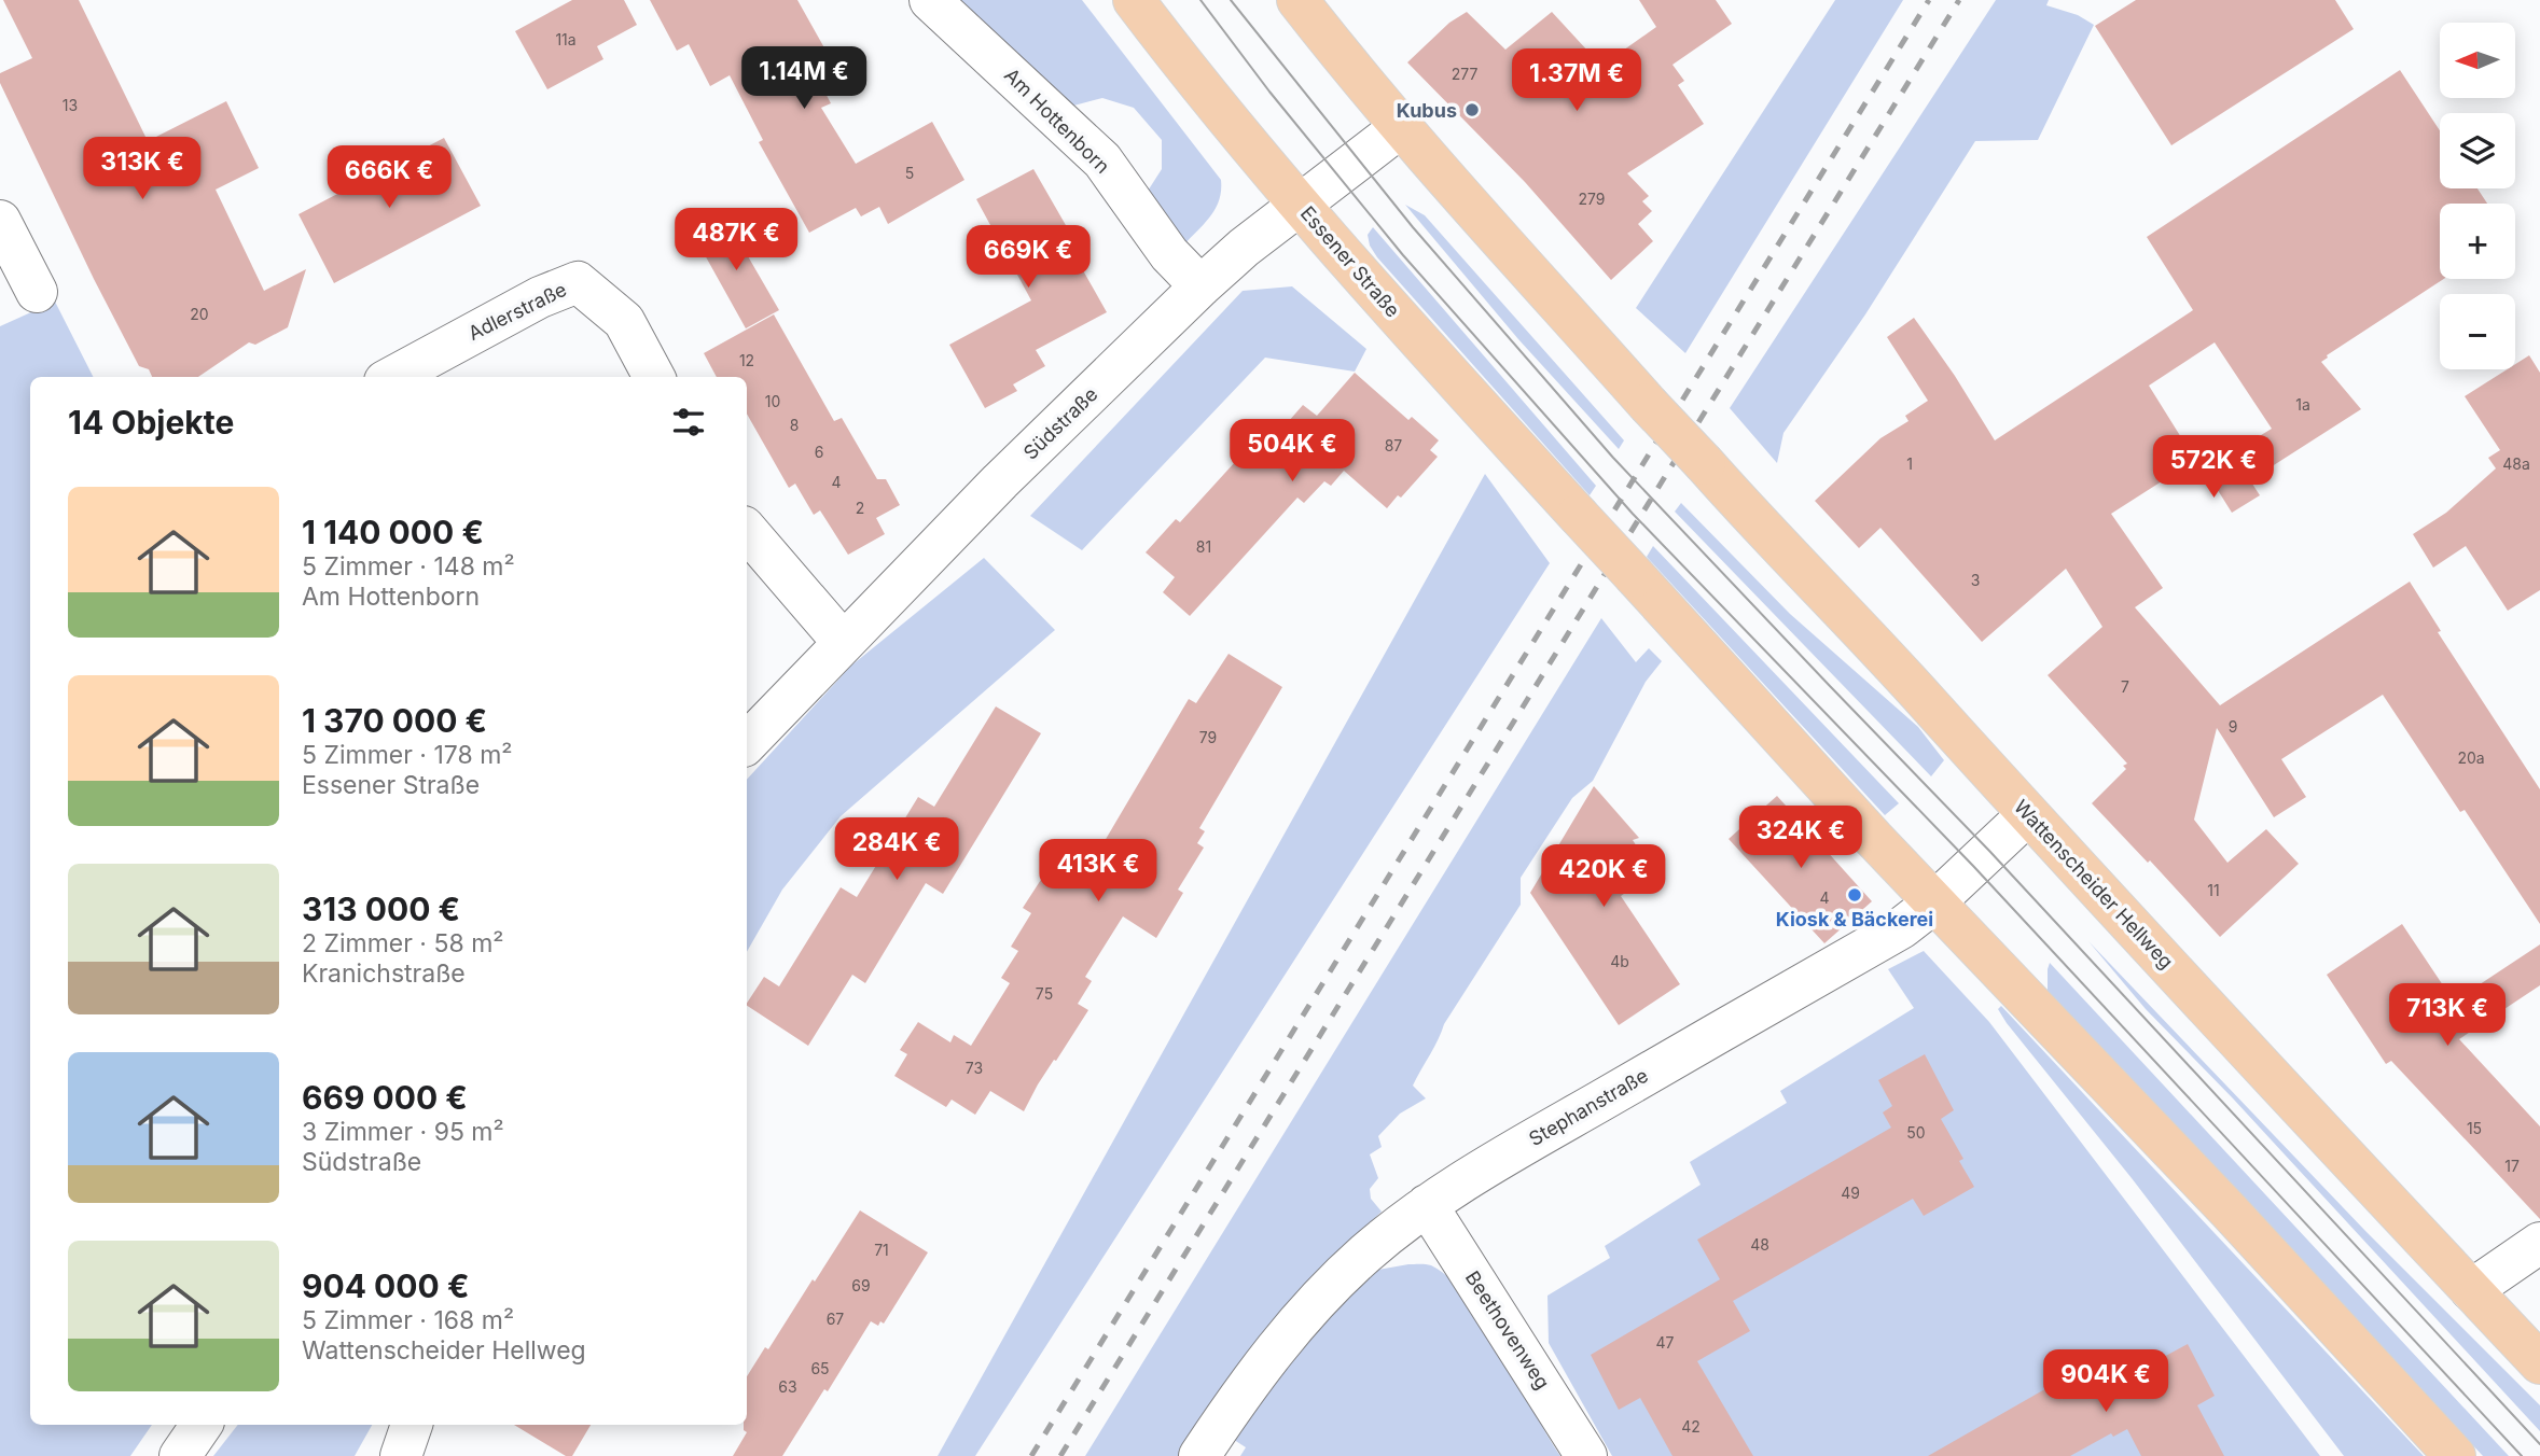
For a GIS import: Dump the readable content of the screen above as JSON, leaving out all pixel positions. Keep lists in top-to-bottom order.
{
  "streets": {
    "main road": ["Essener Straße", "Wattenscheider Hellweg"],
    "street": [
      "Am Hottenborn",
      "Adlerstraße",
      "Südstraße",
      "Stephanstraße",
      "Beethovenweg"
    ]
  },
  "crossings": [
    ["Am Hottenborn", "Südstraße"],
    ["Essener Straße", "Südstraße"],
    ["Essener Straße", "Stephanstraße"],
    ["Südstraße", "Wattenscheider Hellweg"],
    ["Wattenscheider Hellweg", "Stephanstraße"],
    ["Stephanstraße", "Beethovenweg"]
  ],
  "places": ["Kubus", "Kiosk & Bäckerei"],
  "house_numbers": [
    "11a",
    "277",
    "13",
    "5",
    "279",
    "20",
    "12",
    "10",
    "1a",
    "8",
    "87",
    "6",
    "1",
    "48a",
    "4",
    "2",
    "81",
    "3",
    "7",
    "9",
    "79",
    "20a",
    "11",
    "4",
    "4b",
    "75",
    "73",
    "15",
    "50",
    "17",
    "49",
    "48",
    "71",
    "69",
    "67",
    "47",
    "65",
    "63",
    "42"
  ],
  "north": "left",
  "page": {
    "map_buttons": ["+", "−"],
    "price": [
      "1.14M €",
      "1.37M €",
      "313K €",
      "666K €",
      "487K €",
      "669K €",
      "504K €",
      "572K €",
      "324K €",
      "284K €",
      "413K €",
      "420K €",
      "713K €",
      "904K €"
    ],
    "heading": "14 Objekte",
    "list": [
      {
        "name": "1 140 000 €",
        "note": "5 Zimmer · 148 m² · Am Hottenborn"
      },
      {
        "name": "1 370 000 €",
        "note": "5 Zimmer · 178 m² · Essener Straße"
      },
      {
        "name": "313 000 €",
        "note": "2 Zimmer · 58 m² · Kranichstraße"
      },
      {
        "name": "669 000 €",
        "note": "3 Zimmer · 95 m² · Südstraße"
      },
      {
        "name": "904 000 €",
        "note": "5 Zimmer · 168 m² · Wattenscheider Hellweg"
      }
    ]
  }
}
